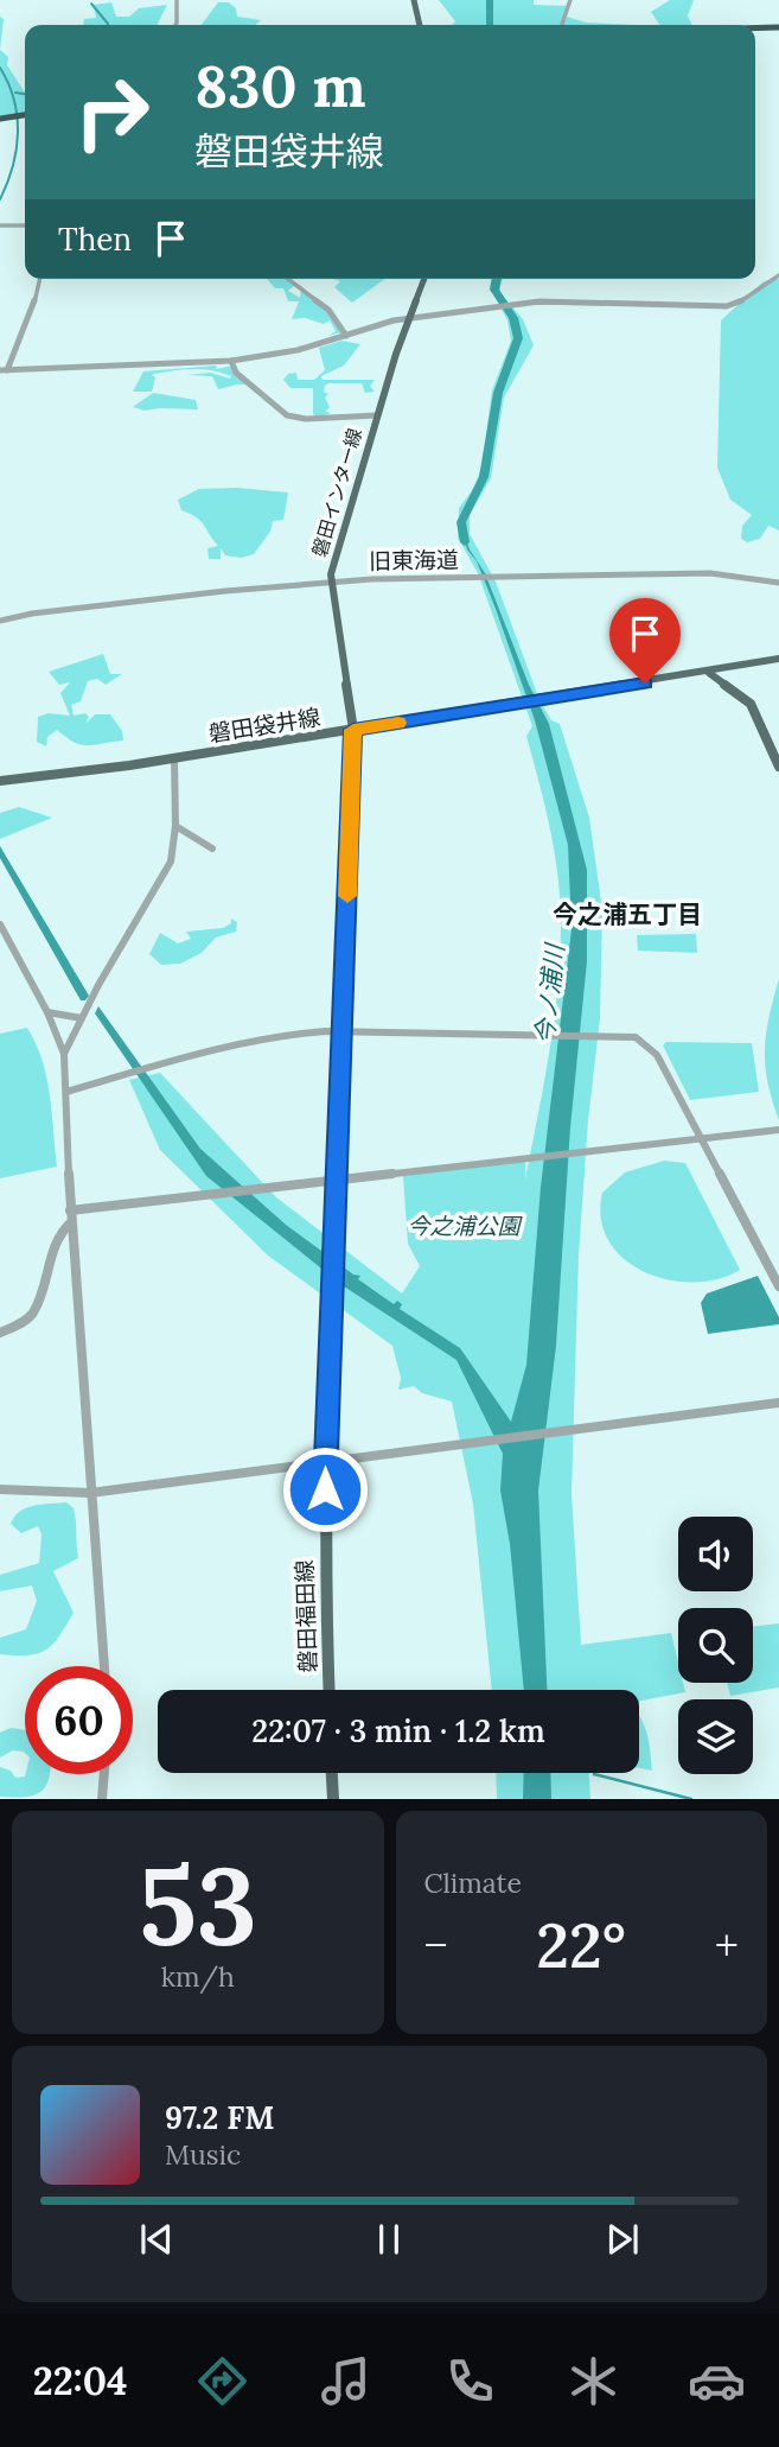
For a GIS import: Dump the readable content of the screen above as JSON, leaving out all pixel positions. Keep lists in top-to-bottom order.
{
  "streets": {
    "main road": ["磐田インター線", "磐田袋井線", "磐田福田線"],
    "street": ["旧東海道"]
  },
  "crossings": [
    ["磐田インター線", "旧東海道"],
    ["磐田インター線", "磐田袋井線"],
    ["磐田インター線", "磐田福田線"],
    ["磐田袋井線", "磐田福田線"]
  ],
  "districts": ["今之浦五丁目"],
  "water": ["今ノ浦川"],
  "parks": ["今之浦公園"],
  "page": {
    "turn": ["830 m", "磐田袋井線"],
    "then": "Then",
    "limit": "60",
    "trip": "22:07 · 3 min · 1.2 km",
    "tile": [
      ["53", "km/h"],
      "Climate"
    ],
    "heat": ["−", "22°", "+"],
    "song": ["97.2 FM", "Music"],
    "tabs": "22:04"
  }
}
